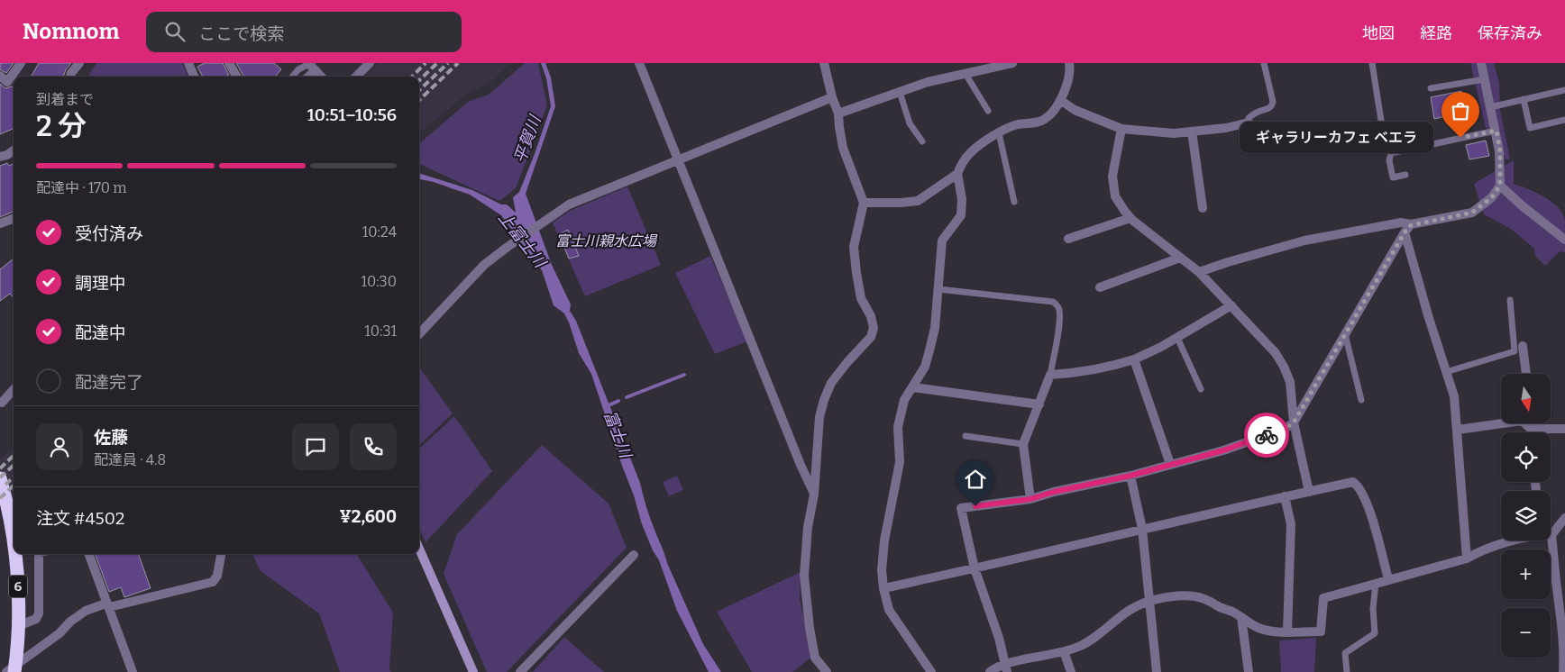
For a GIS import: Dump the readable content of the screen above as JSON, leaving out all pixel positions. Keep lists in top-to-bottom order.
{
  "streets": {
    "highway": ["6"]
  },
  "water": ["平賀川", "上富士川", "富士川"],
  "parks": ["富士川親水広場"],
  "places": ["ギャラリーカフェ ベエラ"],
  "north": "bottom",
  "page": {
    "header": "Nomnom",
    "search": "ここで検索",
    "nav": ["地図", "経路", "保存済み"],
    "heading": ["2 分", "到着まで", "10:51–10:56"],
    "panel": [
      "佐藤",
      "配達員 · 4.8",
      "注文 #4502",
      "¥2,600"
    ],
    "bubble": "ギャラリーカフェ ベエラ",
    "bar": "配達中 · 170 m",
    "list": [
      ["受付済み", "10:24"],
      ["調理中", "10:30"],
      ["配達中", "10:31"],
      "配達完了"
    ],
    "map_buttons": ["+", "−"]
  }
}
